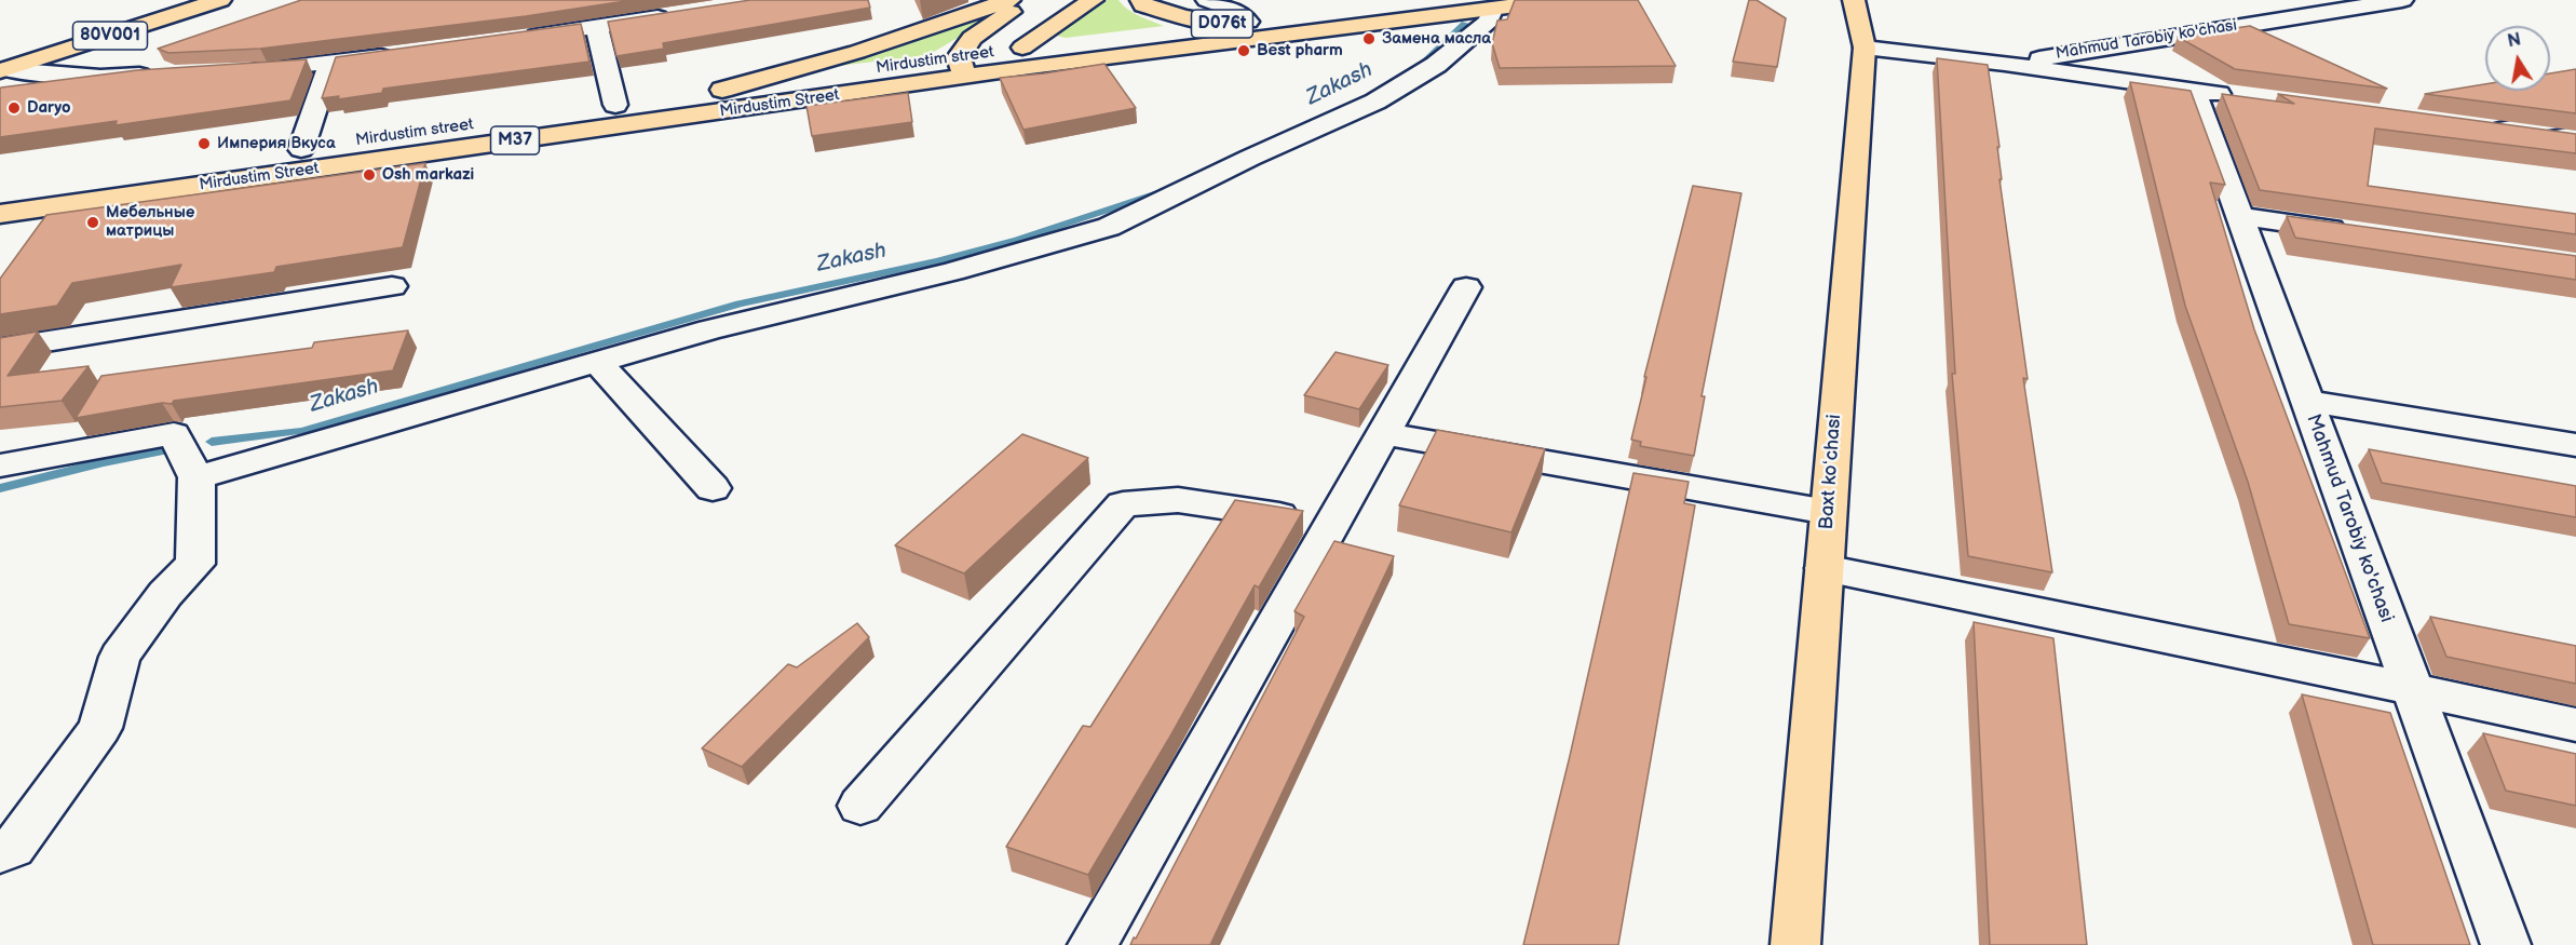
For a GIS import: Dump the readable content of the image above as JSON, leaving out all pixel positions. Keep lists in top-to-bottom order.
{
  "streets": {
    "main road": [
      "D076t",
      "80V001",
      "Mirdustim street",
      "Mirdustim Street",
      "M37",
      "Baxt koʻchasi"
    ],
    "street": ["Mahmud Tarobiy ko'chasi"]
  },
  "crossings": [
    ["Mahmud Tarobiy ko'chasi", "Baxt koʻchasi"],
    ["Mirdustim street", "Mirdustim Street"],
    ["Mirdustim street", "M37"],
    ["Mirdustim Street", "M37"]
  ],
  "water": ["Zakash"],
  "places": [
    "Замена масла",
    "Best pharm",
    "Daryo",
    "Империя Вкуса",
    "Osh markazi",
    "Мебельные матрицы"
  ],
  "north": "top"
}
